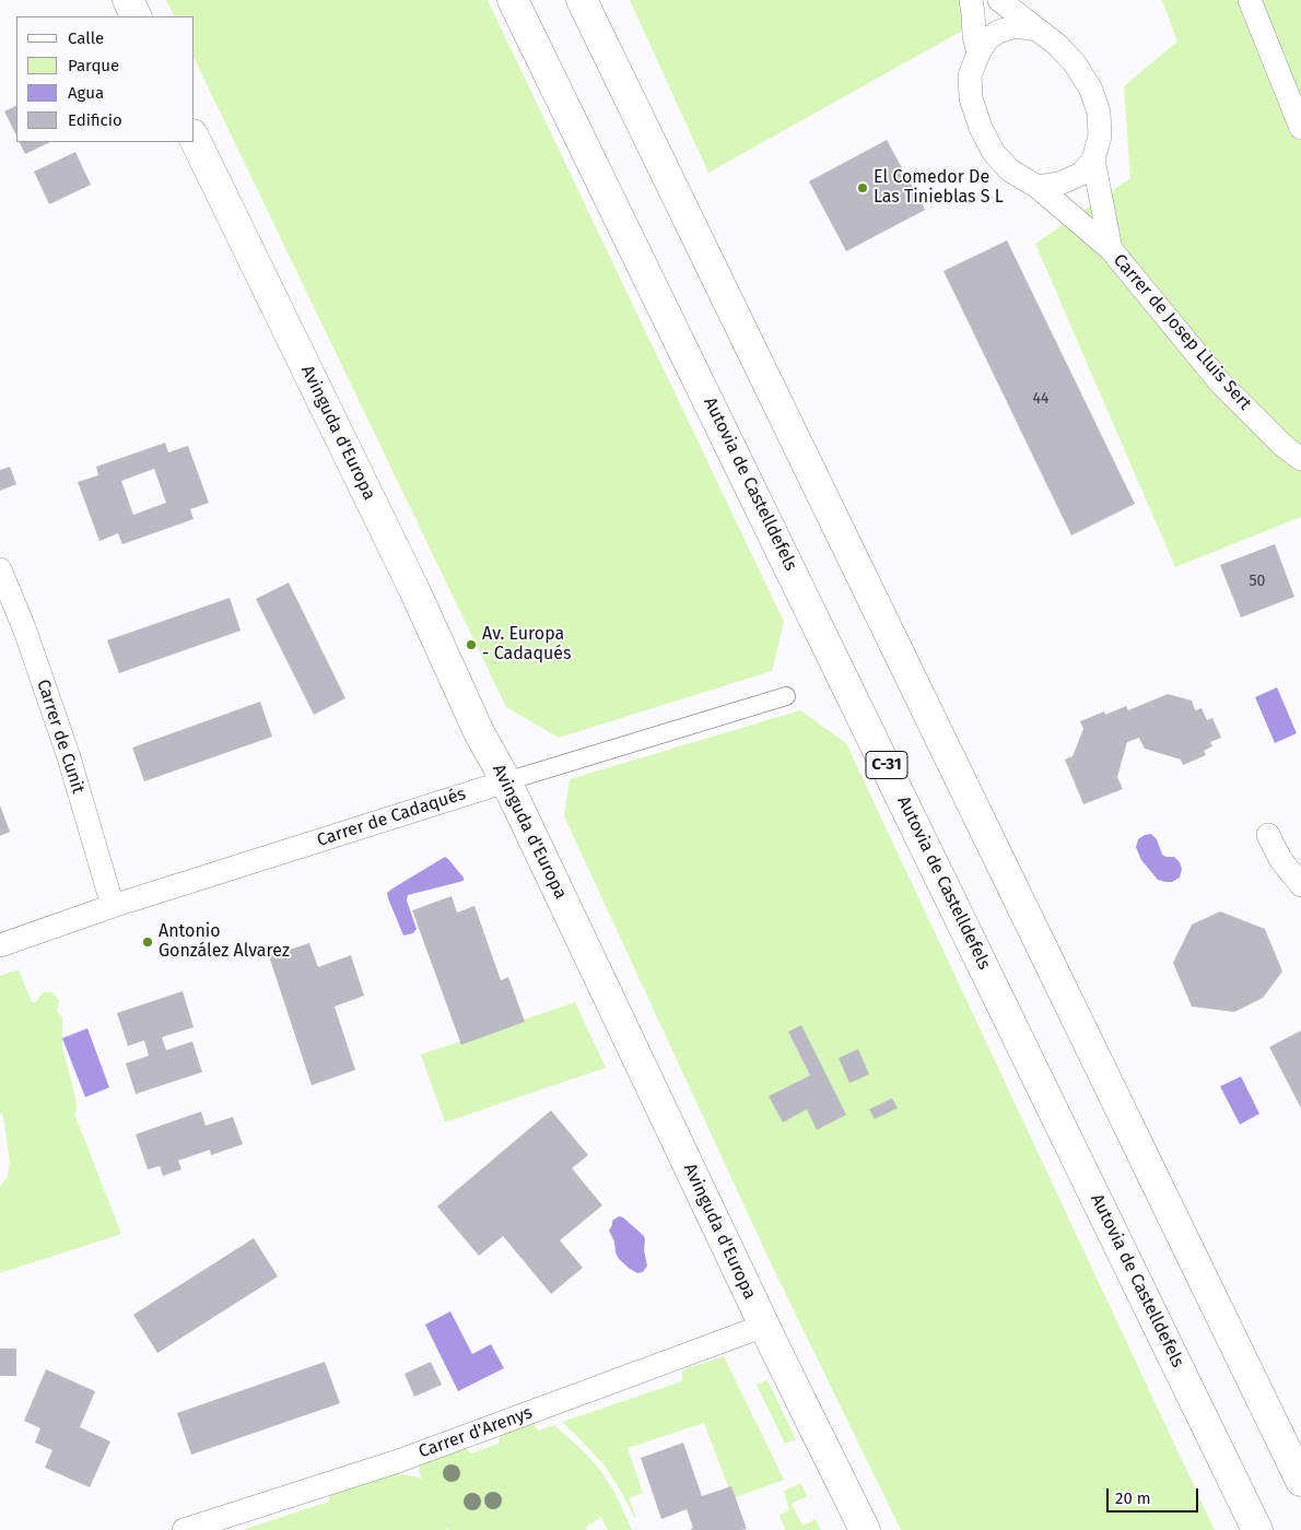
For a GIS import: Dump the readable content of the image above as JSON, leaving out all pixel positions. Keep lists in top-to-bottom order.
{
  "streets": {
    "main road": ["Avinguda d'Europa", "Autovia de Castelldefels", "C-31"],
    "street": [
      "Carrer de Josep Lluis Sert",
      "Carrer de Cunit",
      "Carrer de Cadaqués",
      "Carrer d'Arenys"
    ]
  },
  "crossings": [
    ["Avinguda d'Europa", "Carrer de Cadaqués"],
    ["Avinguda d'Europa", "Carrer d'Arenys"],
    ["Carrer de Cunit", "Carrer de Cadaqués"]
  ],
  "places": ["El Comedor De Las Tinieblas S L", "Av. Europa - Cadaqués", "Antonio González Alvarez"],
  "house_numbers": ["44", "50"],
  "legend": [
    "Calle",
    "Parque",
    "Agua",
    "Edificio"
  ],
  "scale_bar": "20 m"
}
